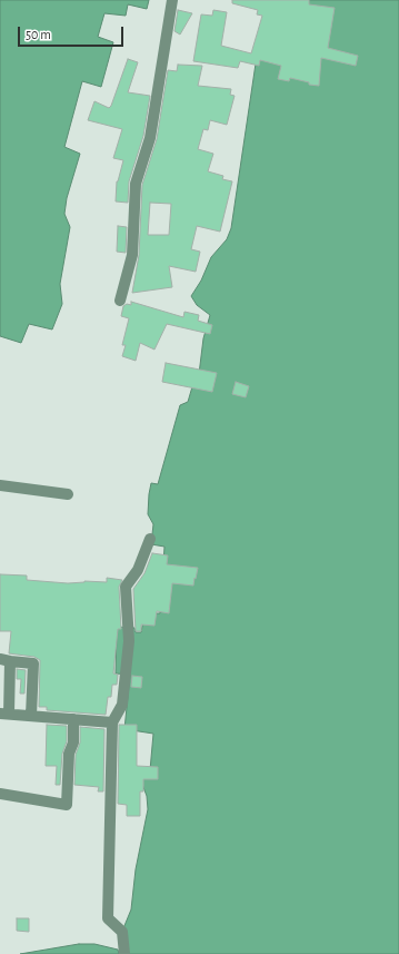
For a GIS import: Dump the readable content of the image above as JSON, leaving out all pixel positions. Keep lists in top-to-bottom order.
{
  "scale_bar": "50 m"
}
